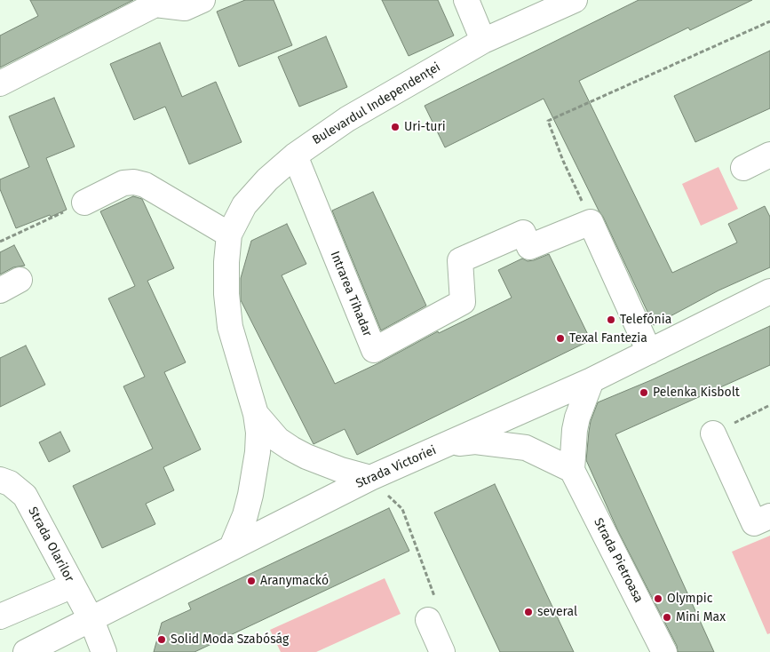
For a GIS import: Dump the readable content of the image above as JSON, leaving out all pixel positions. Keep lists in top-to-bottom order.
{
  "streets": {
    "street": [
      "Bulevardul Independenței",
      "Intrarea Tihadar",
      "Strada Victoriei",
      "Strada Olarilor",
      "Strada Pietroasa"
    ]
  },
  "crossings": [
    ["Bulevardul Independenței", "Intrarea Tihadar"],
    ["Bulevardul Independenței", "Strada Victoriei"],
    ["Strada Victoriei", "Strada Olarilor"]
  ],
  "places": [
    "Uri-turi",
    "Telefónia",
    "Texal Fantezia",
    "Pelenka Kisbolt",
    "Aranymackó",
    "Olympic",
    "several",
    "Mini Max",
    "Solid Moda Szabóság"
  ]
}
